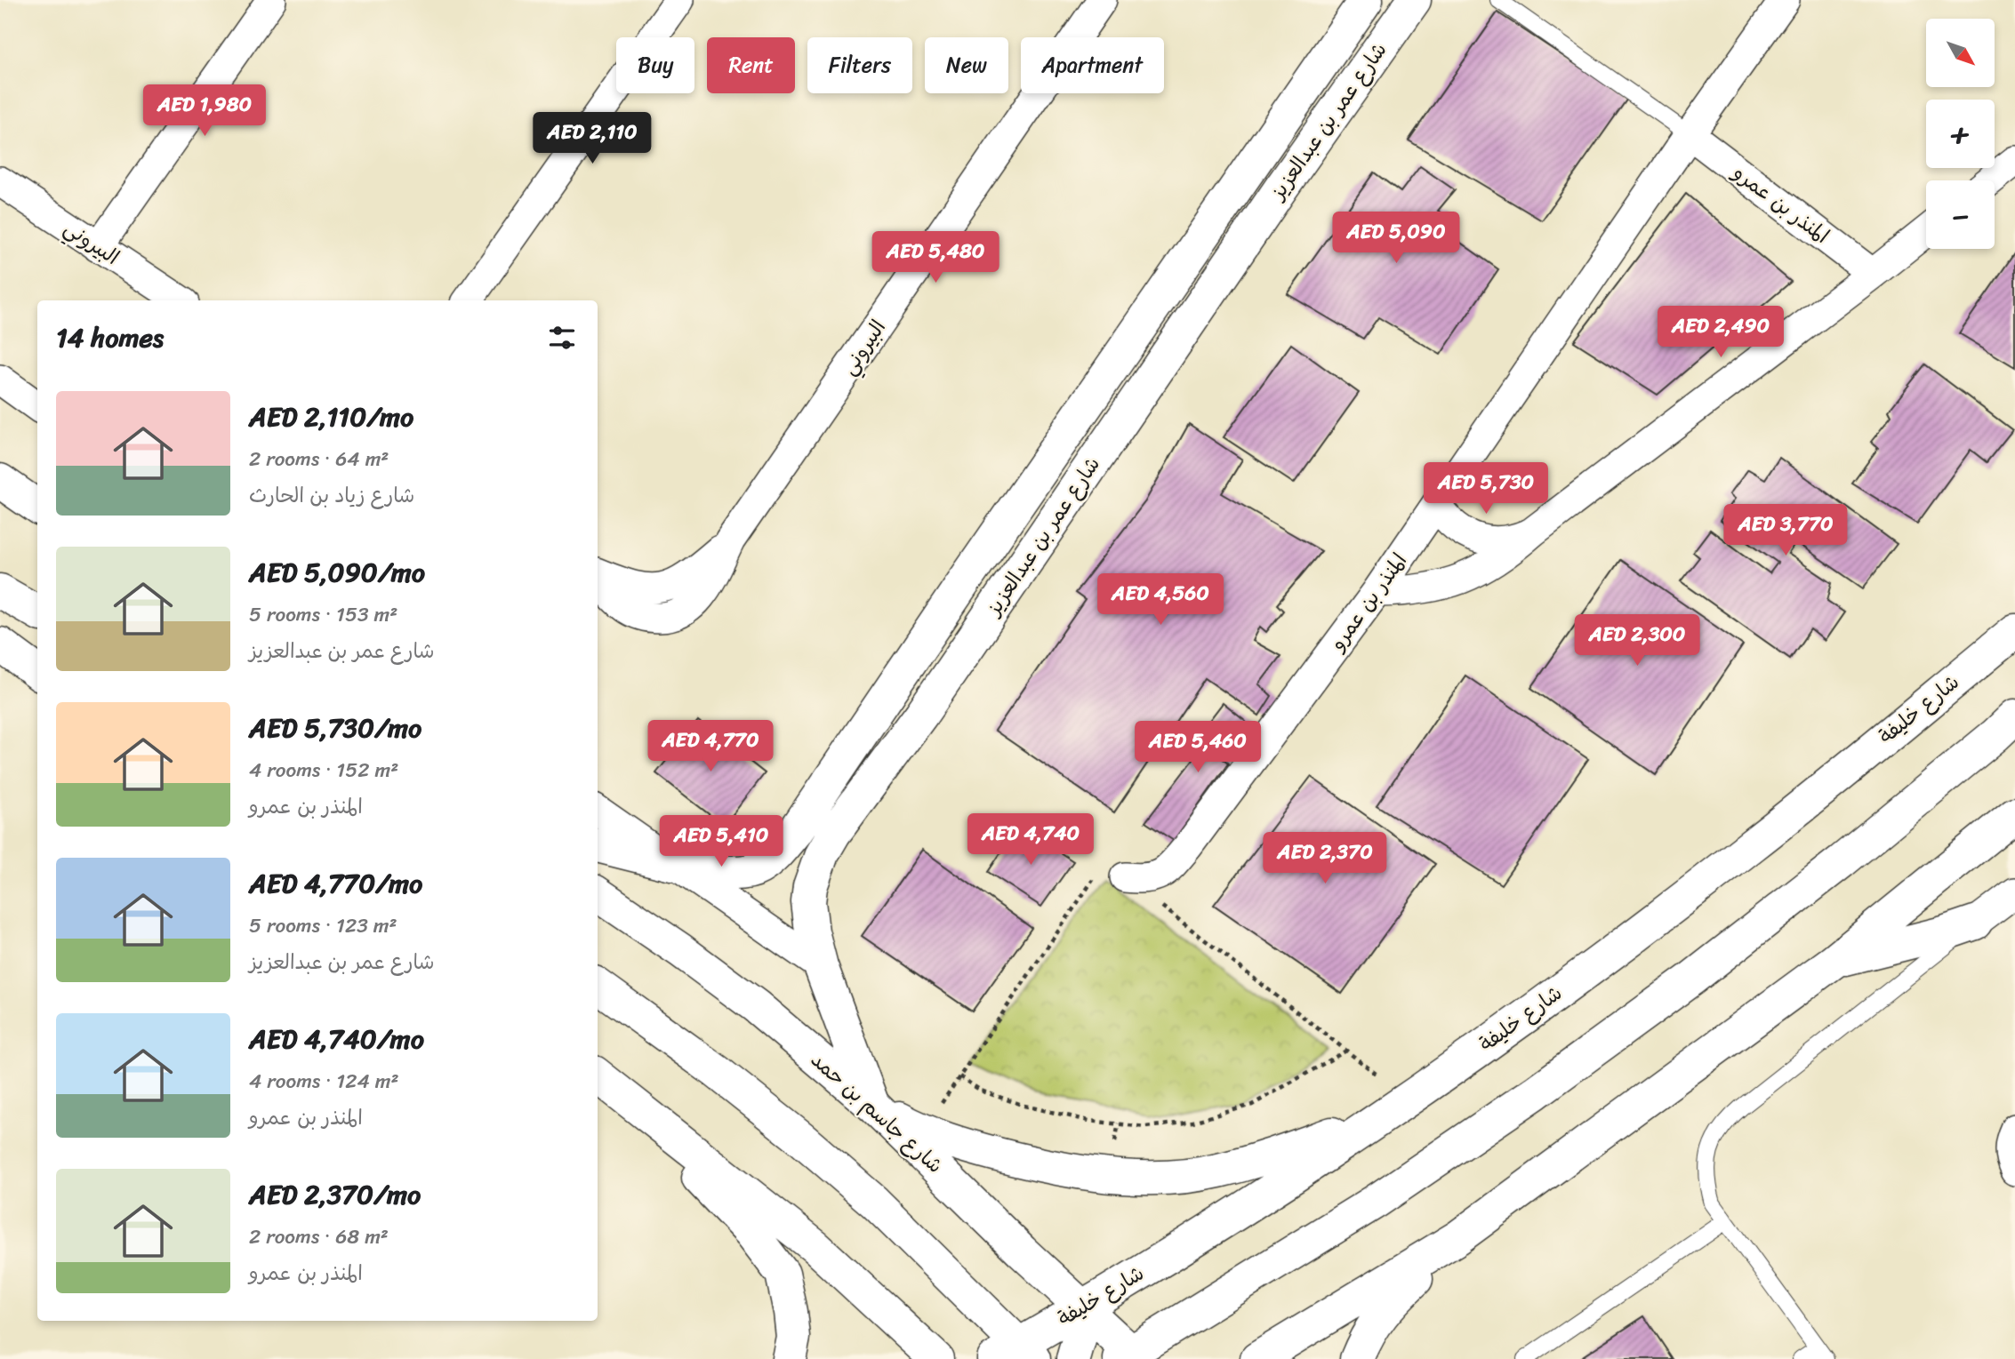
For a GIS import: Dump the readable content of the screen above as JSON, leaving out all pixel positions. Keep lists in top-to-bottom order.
{
  "streets": {
    "main road": ["شارع عمر بن عبدالعزيز", "شارع خليفة", "شارع جاسم بن حمد"],
    "street": ["المنذر بن عمرو", "البيروني"]
  },
  "crossings": [
    ["شارع عمر بن عبدالعزيز", "شارع جاسم بن حمد"],
    ["شارع خليفة", "شارع جاسم بن حمد"]
  ],
  "north": "bottom right",
  "page": {
    "map_buttons": ["+", "−"],
    "chip": [
      "Buy",
      "Rent",
      "Filters",
      "New",
      "Apartment"
    ],
    "price": [
      "AED 1,980",
      "AED 2,110",
      "AED 5,090",
      "AED 5,480",
      "AED 2,490",
      "AED 5,730",
      "AED 3,770",
      "AED 4,560",
      "AED 2,300",
      "AED 4,770",
      "AED 5,460",
      "AED 4,740",
      "AED 5,410",
      "AED 2,370"
    ],
    "heading": "14 homes",
    "list": [
      {
        "name": "AED 2,110/mo",
        "note": "2 rooms · 64 m² · شارع زياد بن الحارث"
      },
      {
        "name": "AED 5,090/mo",
        "note": "5 rooms · 153 m² · شارع عمر بن عبدالعزيز"
      },
      {
        "name": "AED 5,730/mo",
        "note": "4 rooms · 152 m² · المنذر بن عمرو"
      },
      {
        "name": "AED 4,770/mo",
        "note": "5 rooms · 123 m² · شارع عمر بن عبدالعزيز"
      },
      {
        "name": "AED 4,740/mo",
        "note": "4 rooms · 124 m² · المنذر بن عمرو"
      },
      {
        "name": "AED 2,370/mo",
        "note": "2 rooms · 68 m² · المنذر بن عمرو"
      }
    ]
  }
}
